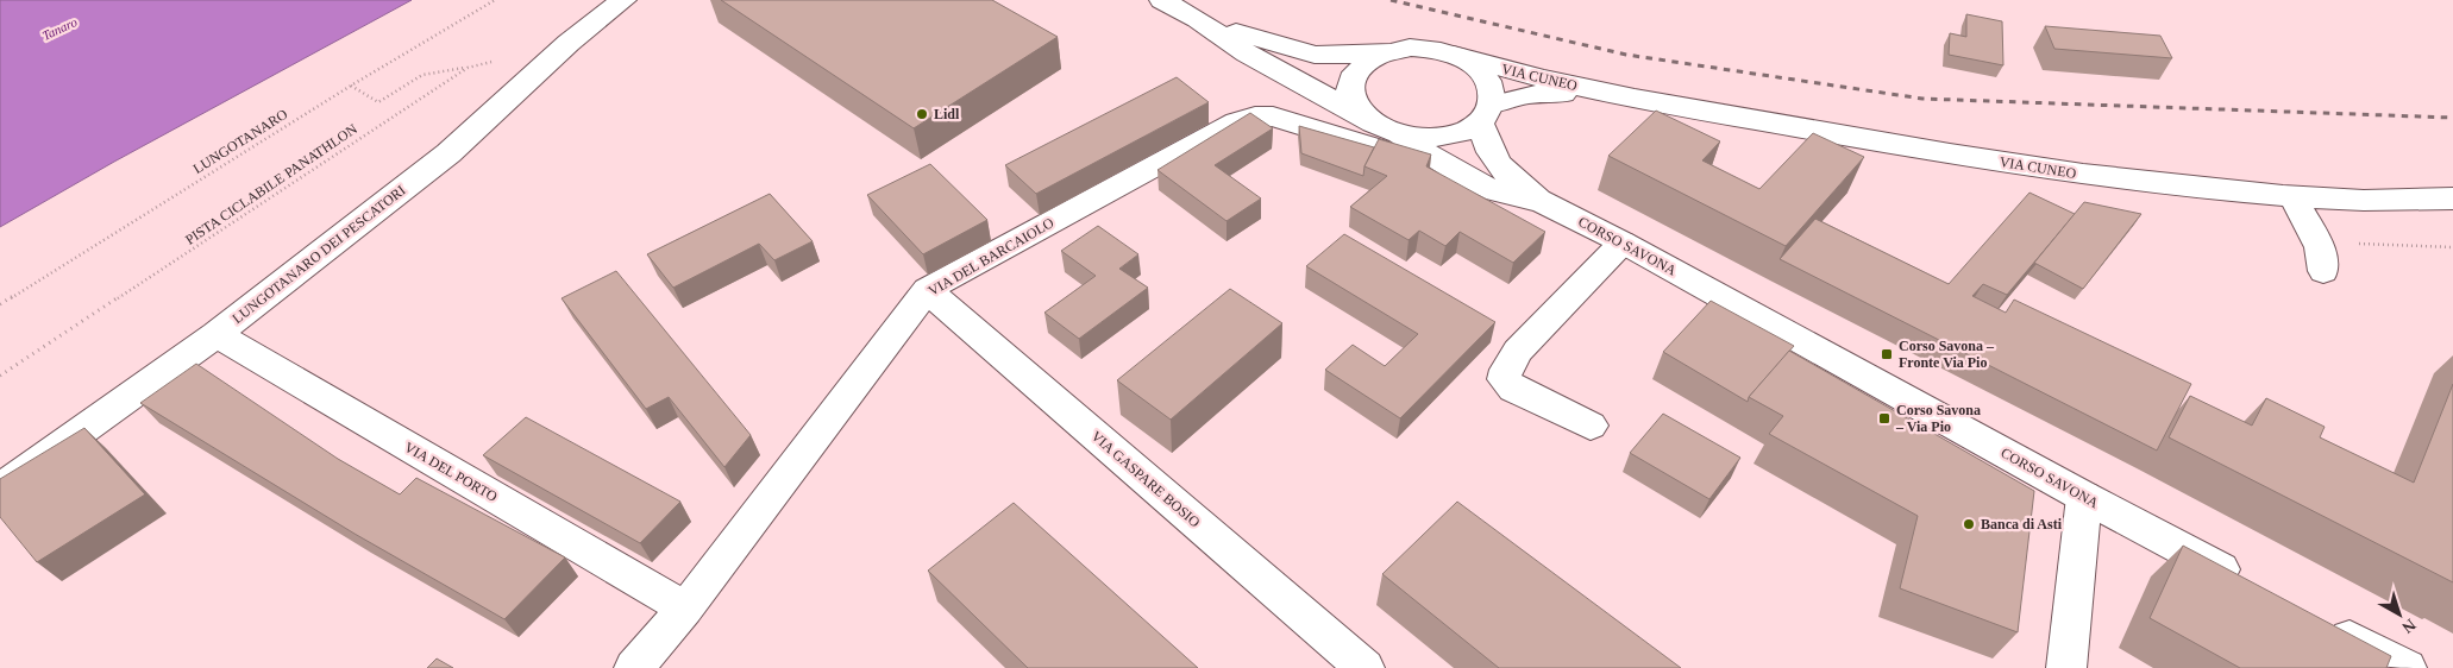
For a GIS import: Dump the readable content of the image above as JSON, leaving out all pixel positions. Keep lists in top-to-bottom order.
{
  "streets": {
    "street": [
      "VIA CUNEO",
      "CORSO SAVONA",
      "LUNGOTANARO DEI PESCATORI",
      "VIA DEL BARCAIOLO",
      "VIA DEL PORTO",
      "VIA GASPARE BOSIO"
    ],
    "path": ["LUNGOTANARO", "PISTA CICLABILE PANATHLON"]
  },
  "crossings": [
    ["VIA CUNEO", "CORSO SAVONA"],
    ["CORSO SAVONA", "VIA DEL BARCAIOLO"],
    ["LUNGOTANARO DEI PESCATORI", "VIA DEL PORTO"],
    ["VIA DEL BARCAIOLO", "VIA DEL PORTO"],
    ["VIA DEL BARCAIOLO", "VIA GASPARE BOSIO"]
  ],
  "water": ["Tanaro"],
  "places": {
    "other": ["Lidl", "Banca di Asti"],
    "transit": ["Corso Savona – Fronte Via Pio", "Corso Savona – Via Pio"]
  },
  "north": "bottom right"
}
